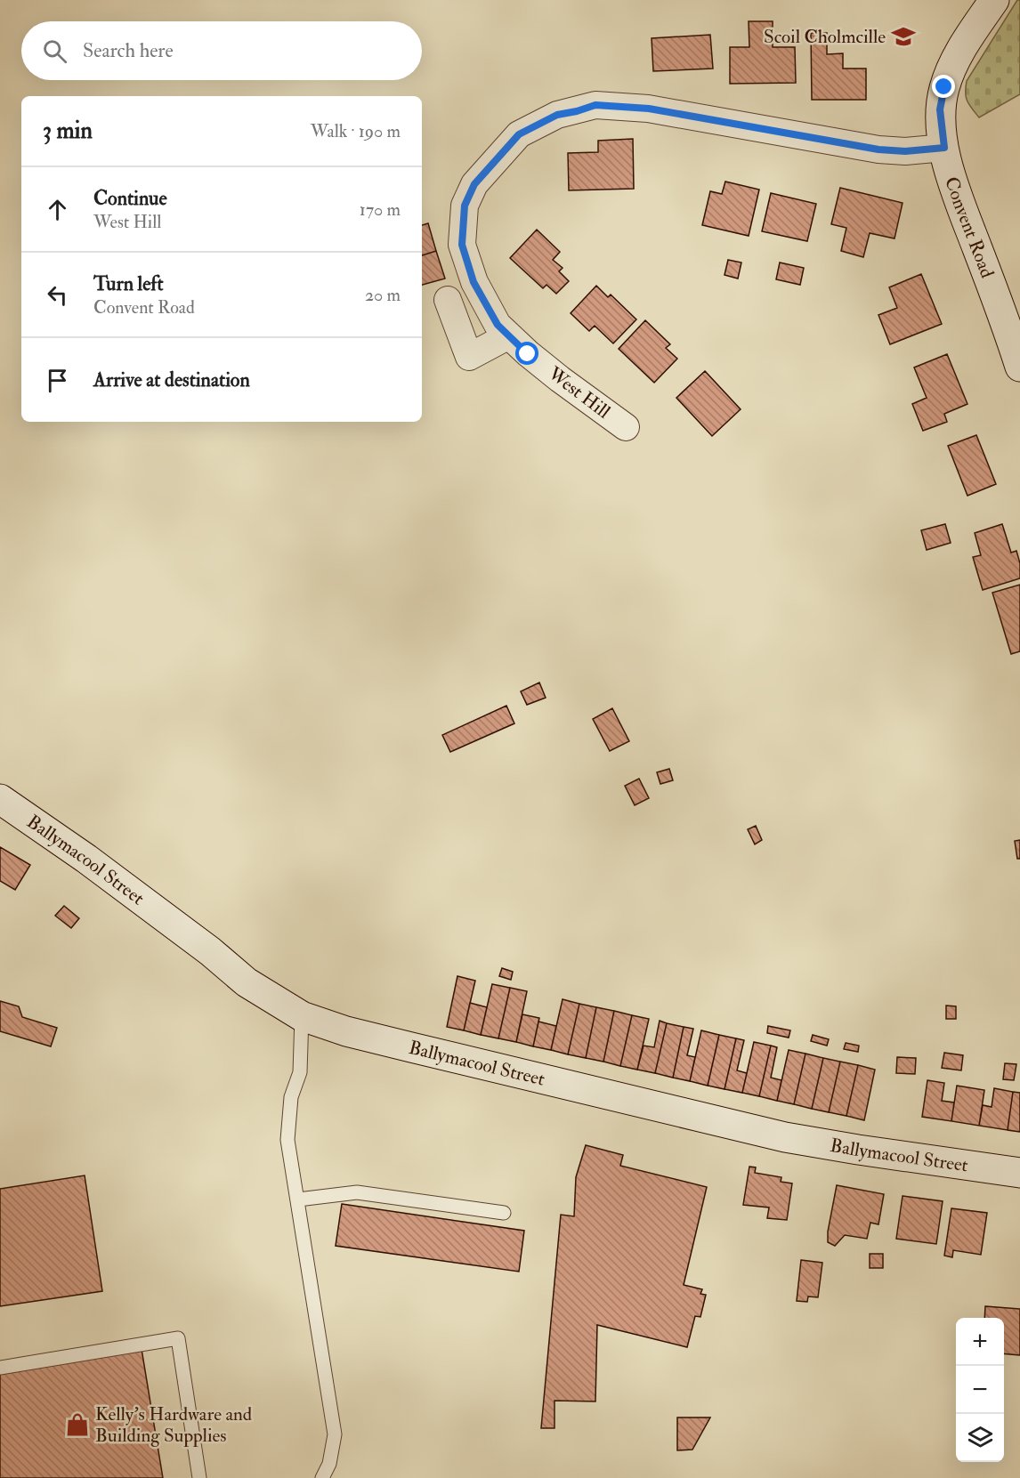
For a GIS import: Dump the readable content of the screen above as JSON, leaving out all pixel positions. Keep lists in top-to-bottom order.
{
  "streets": {
    "main road": ["Convent Road", "Ballymacool Street"],
    "street": ["West Hill"]
  },
  "crossings": [
    ["Convent Road", "West Hill"]
  ],
  "places": {
    "school or university": ["Scoil Cholmcille"],
    "shop": ["Kelly's Hardware and Building Supplies"]
  },
  "page": {
    "search": "Search here",
    "heading": ["3 min", "Walk · 190 m"],
    "list": [
      ["Continue", "West Hill", "170 m"],
      ["Turn left", "Convent Road", "20 m"],
      "Arrive at destination"
    ],
    "map_buttons": ["+", "−"]
  }
}
